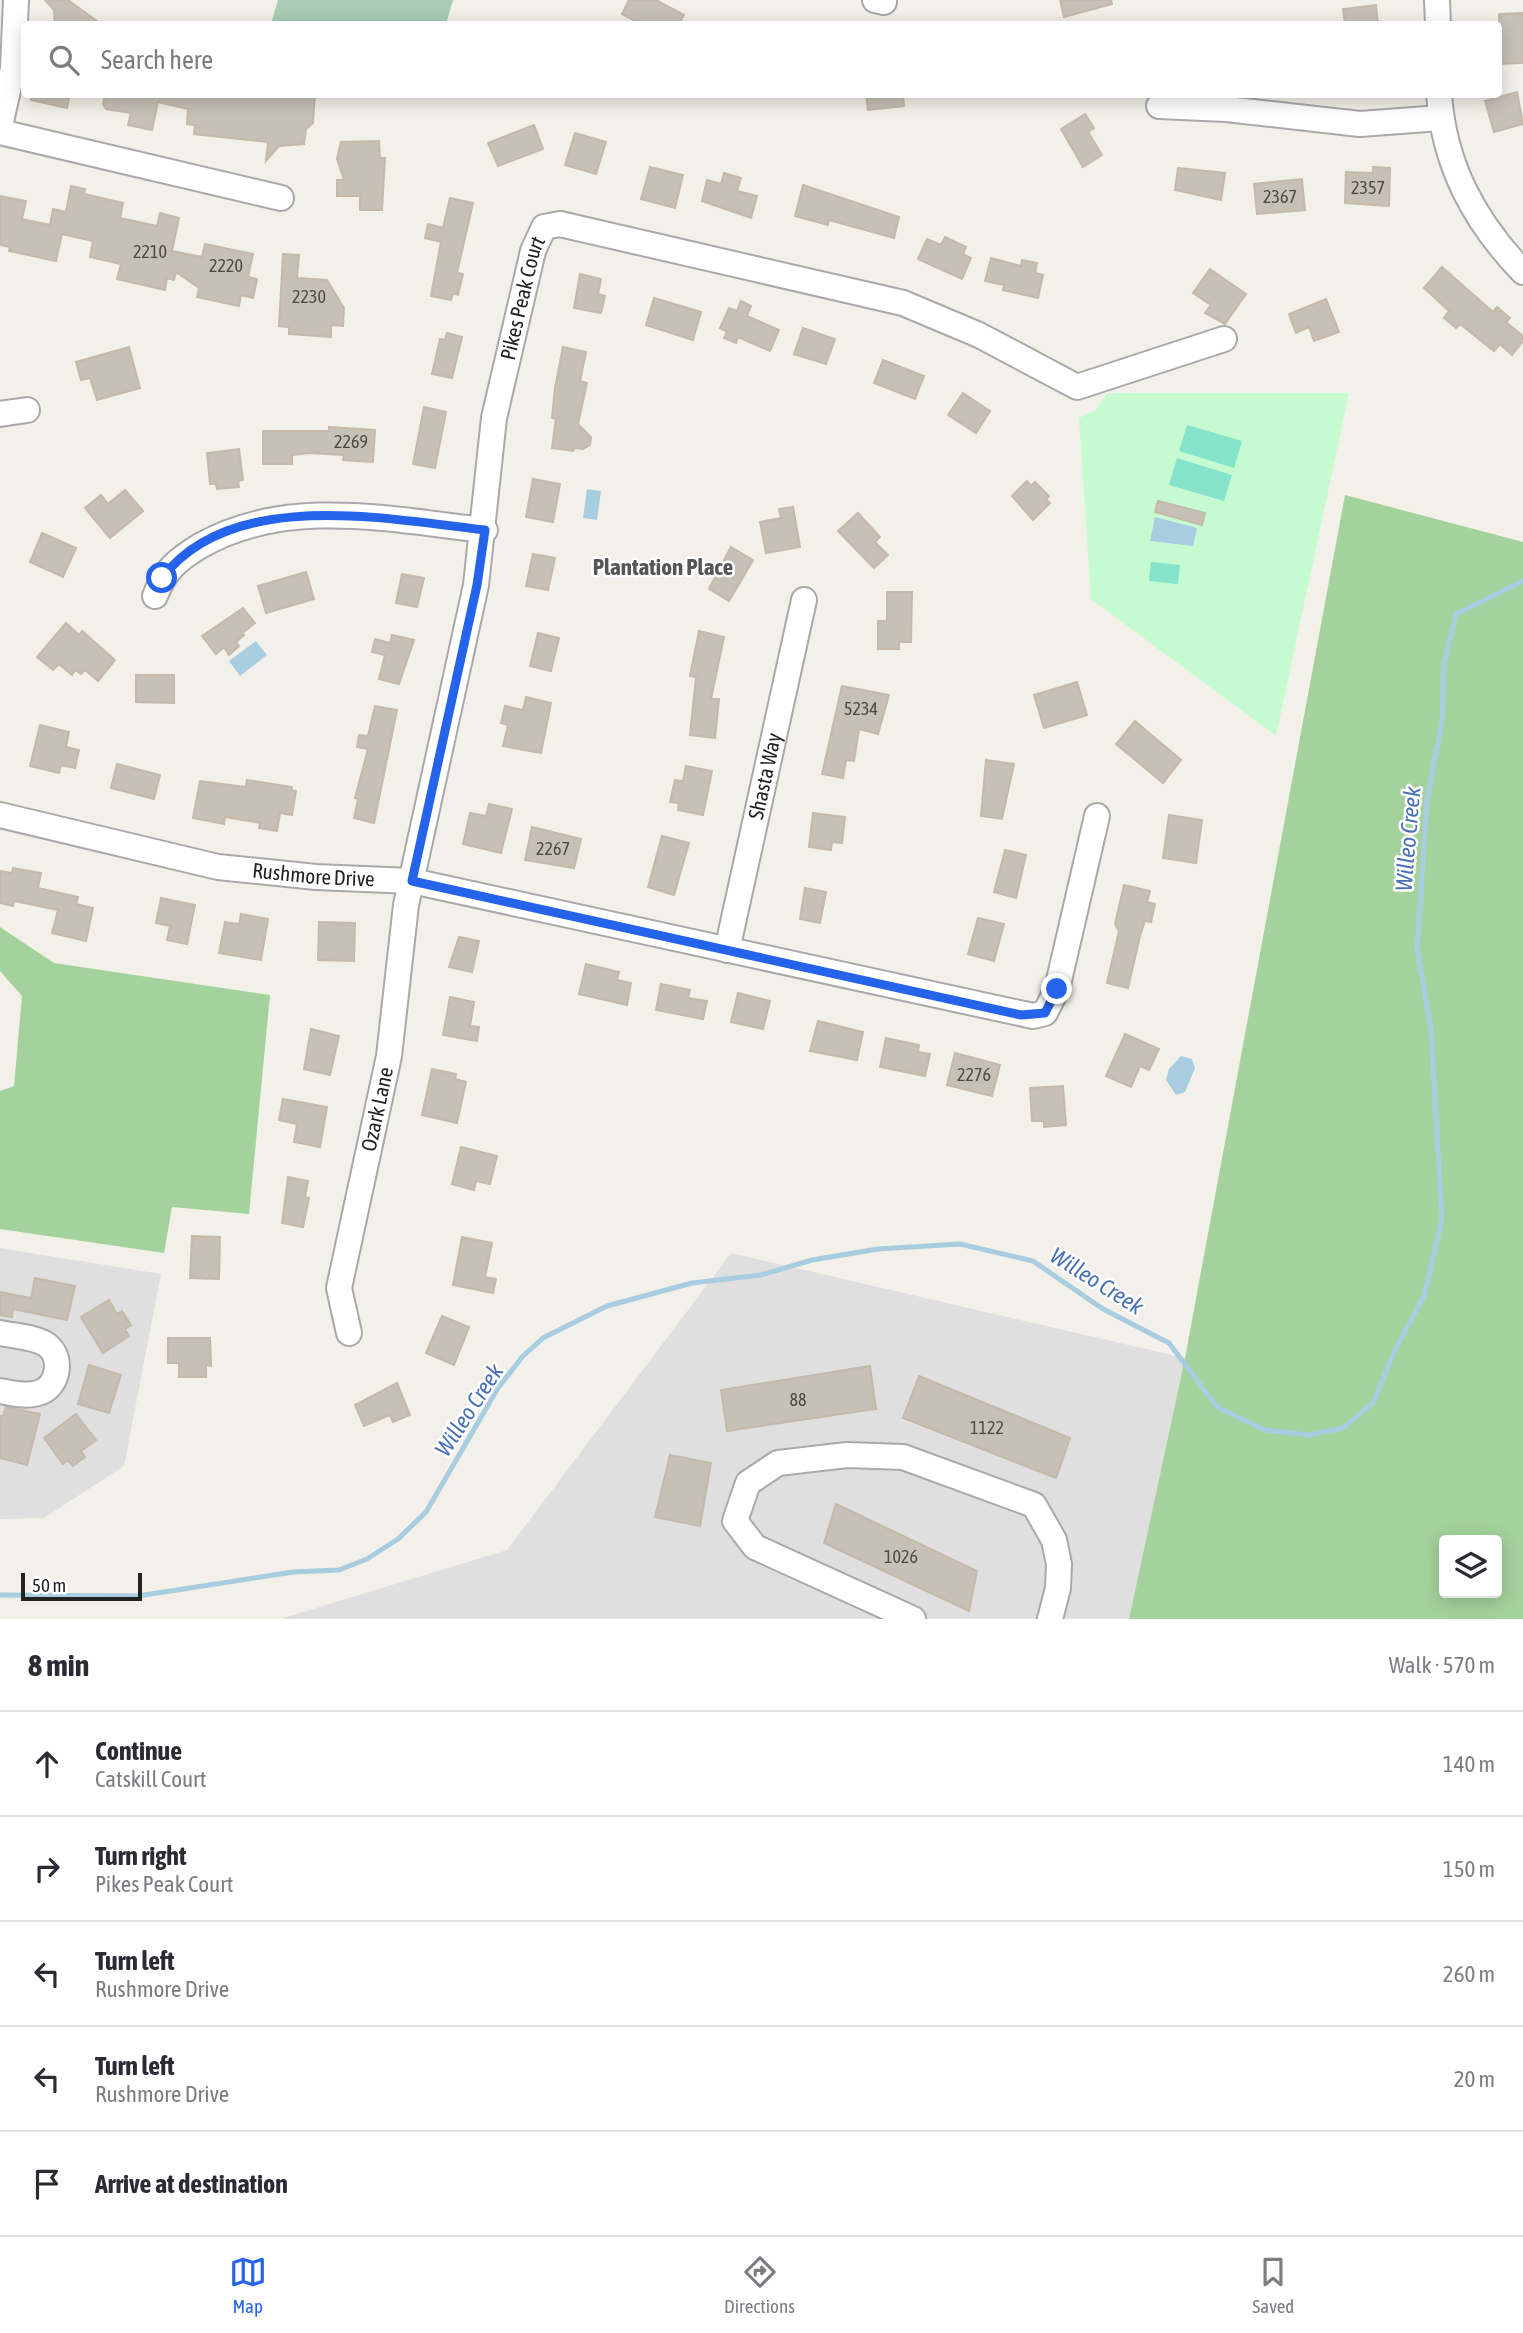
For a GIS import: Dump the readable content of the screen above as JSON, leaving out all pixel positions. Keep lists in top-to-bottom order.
{
  "streets": {
    "street": [
      "Pikes Peak Court",
      "Shasta Way",
      "Rushmore Drive",
      "Ozark Lane"
    ]
  },
  "crossings": [
    ["Pikes Peak Court", "Rushmore Drive"],
    ["Pikes Peak Court", "Ozark Lane"],
    ["Shasta Way", "Rushmore Drive"],
    ["Rushmore Drive", "Ozark Lane"]
  ],
  "districts": ["Plantation Place"],
  "water": ["Willeo Creek"],
  "house_numbers": [
    "2357",
    "2367",
    "2210",
    "2220",
    "2230",
    "2269",
    "5234",
    "2267",
    "2276",
    "88",
    "1122",
    "1026"
  ],
  "scale_bar": "50 m",
  "page": {
    "search": "Search here",
    "scale": "50 m",
    "heading": ["8 min", "Walk · 570 m"],
    "list": [
      ["Continue", "Catskill Court", "140 m"],
      ["Turn right", "Pikes Peak Court", "150 m"],
      ["Turn left", "Rushmore Drive", "260 m"],
      ["Turn left", "Rushmore Drive", "20 m"],
      "Arrive at destination"
    ],
    "nav": ["Map", "Directions", "Saved"]
  }
}
